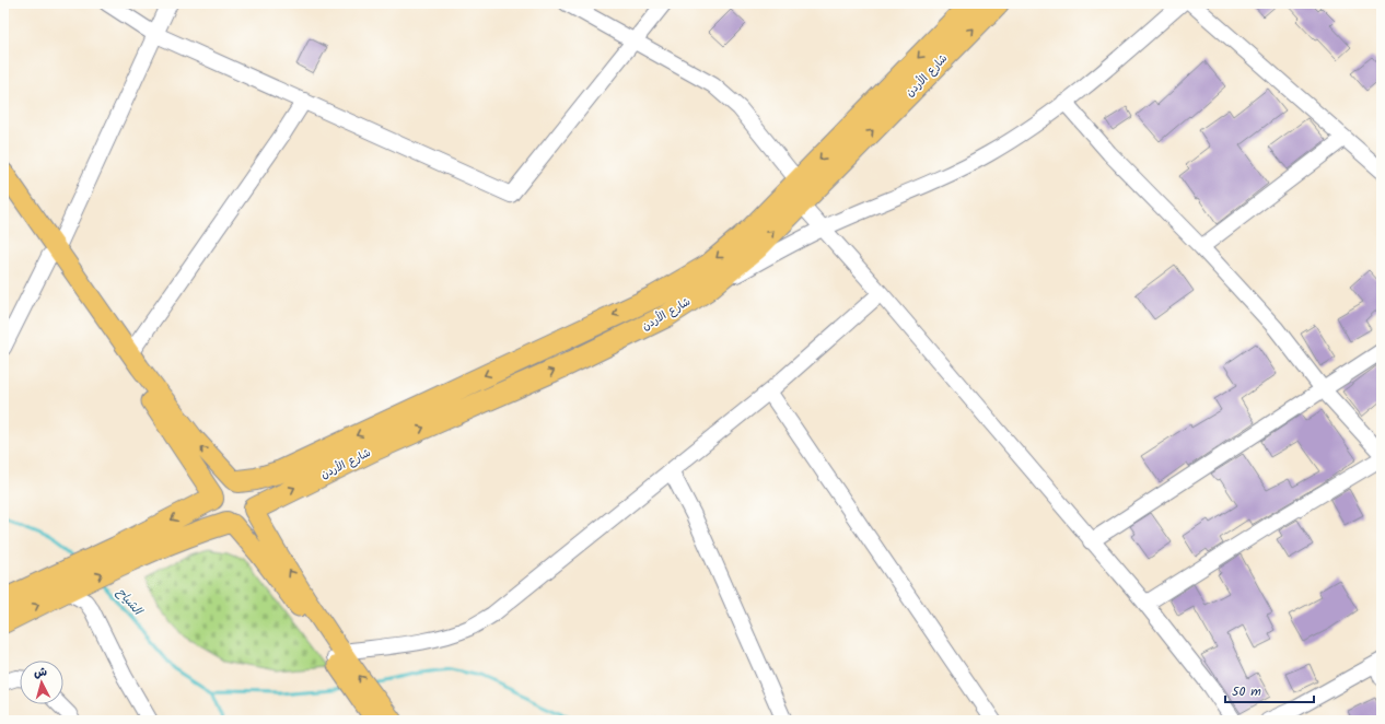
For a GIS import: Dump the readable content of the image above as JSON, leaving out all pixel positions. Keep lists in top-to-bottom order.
{
  "streets": {
    "highway": ["شارع الأردن"]
  },
  "water": ["الشياح"],
  "scale_bar": "50 m",
  "north": "top"
}
